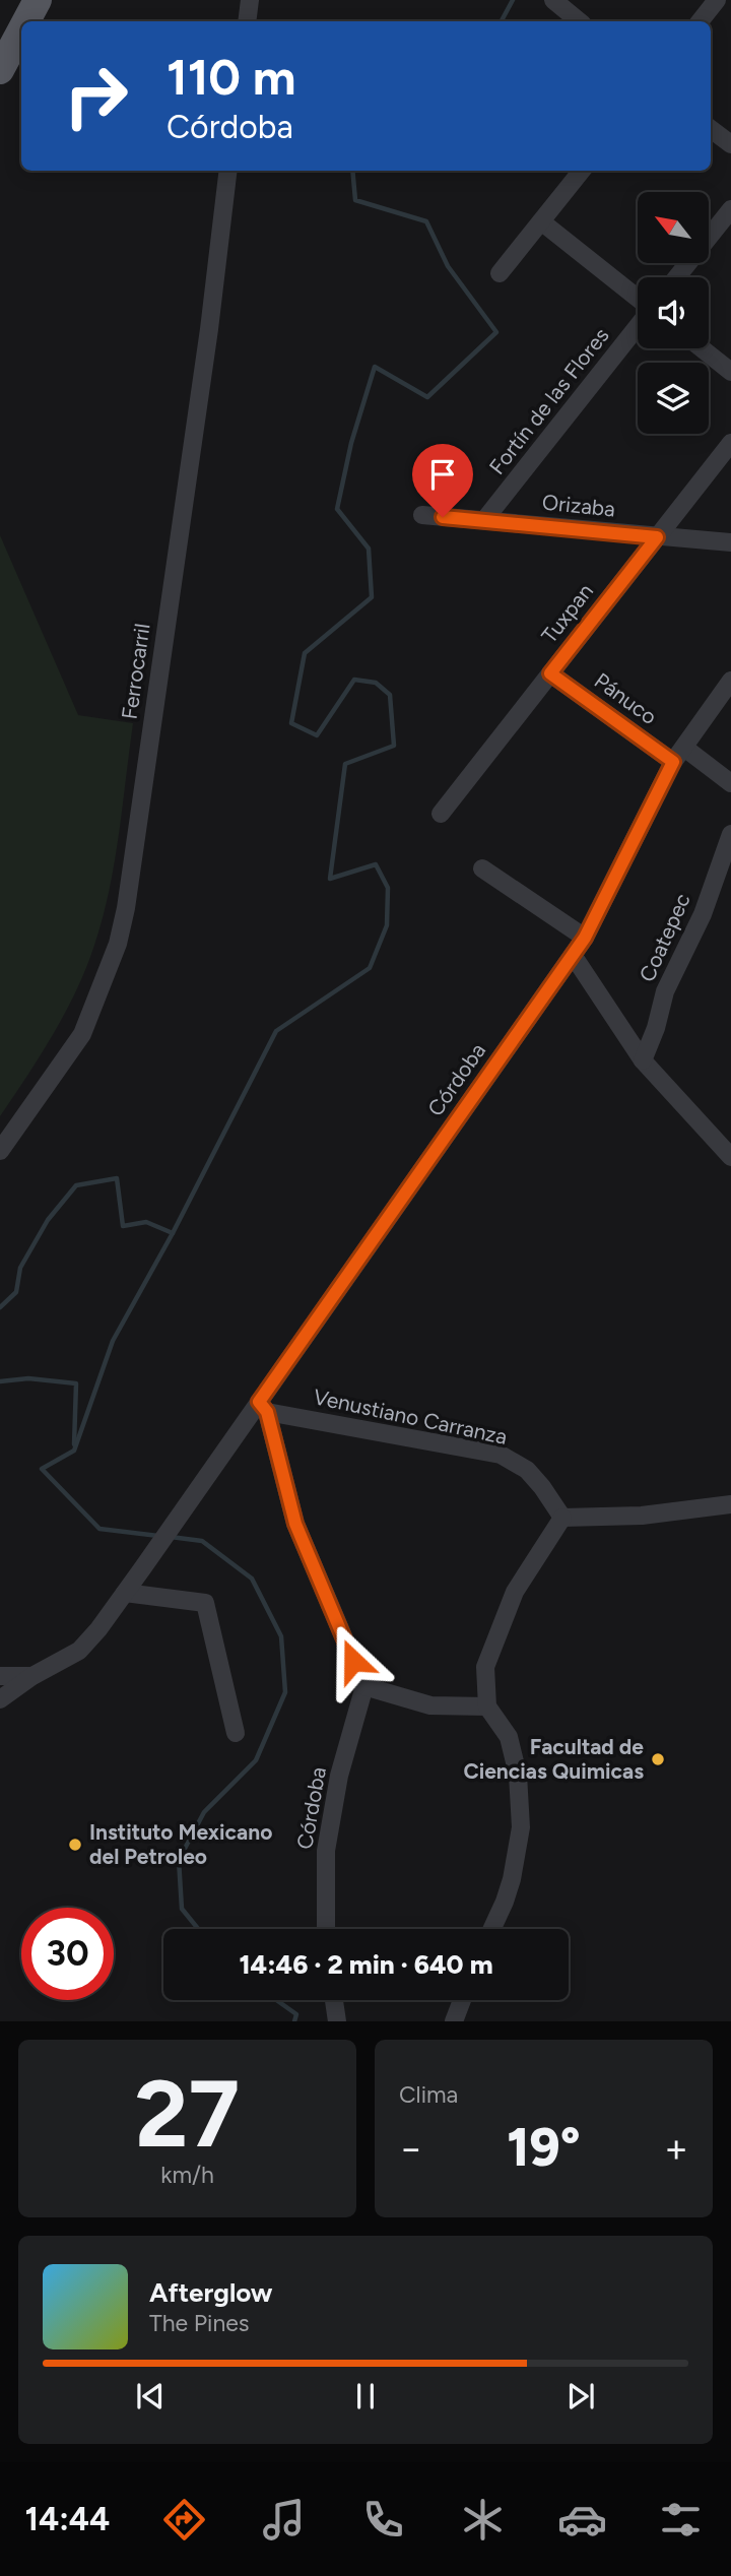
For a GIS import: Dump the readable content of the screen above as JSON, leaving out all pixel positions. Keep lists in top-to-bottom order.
{
  "streets": {
    "street": [
      "Fortín de las Flores",
      "Orizaba",
      "Tuxpan",
      "Ferrocarril",
      "Pánuco",
      "Coatepec",
      "Córdoba",
      "Venustiano Carranza"
    ]
  },
  "crossings": [
    ["Fortín de las Flores", "Orizaba"],
    ["Orizaba", "Tuxpan"],
    ["Tuxpan", "Pánuco"],
    ["Pánuco", "Córdoba"],
    ["Córdoba", "Venustiano Carranza"]
  ],
  "places": ["Facultad de Ciencias Quimicas", "Instituto Mexicano del Petroleo"],
  "north": "top left",
  "page": {
    "turn": ["110 m", "Córdoba"],
    "limit": "30",
    "trip": "14:46 · 2 min · 640 m",
    "tile": [
      ["27", "km/h"],
      "Clima"
    ],
    "heat": ["−", "19°", "+"],
    "song": ["Afterglow", "The Pines"],
    "tabs": "14:44"
  }
}
